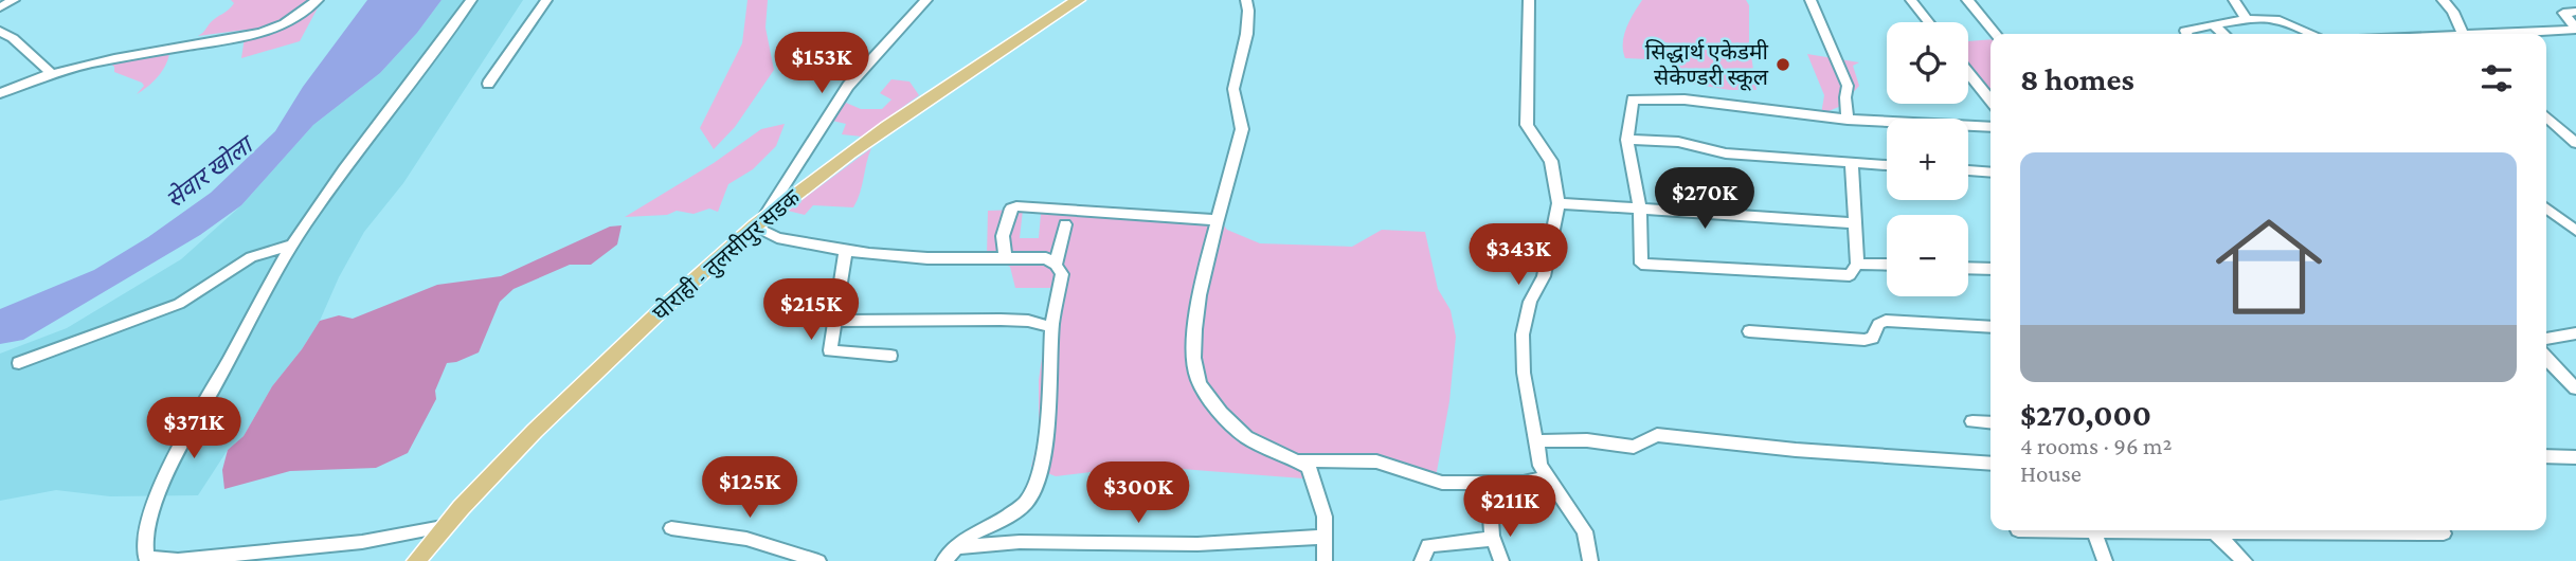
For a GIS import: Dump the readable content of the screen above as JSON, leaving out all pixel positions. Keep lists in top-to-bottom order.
{
  "streets": {
    "main road": ["घोराही - तुलसीपुर सडक"]
  },
  "water": ["सेवार खोला"],
  "places": ["सिद्धार्थ एकेडमी सेकेण्डरी स्कूल"],
  "page": {
    "map_buttons": ["+", "−"],
    "price": [
      "$153K",
      "$270K",
      "$343K",
      "$215K",
      "$371K",
      "$125K",
      "$300K",
      "$211K"
    ],
    "heading": "8 homes",
    "list": [
      {
        "name": "$270,000",
        "note": "4 rooms · 96 m² · House"
      }
    ]
  }
}
